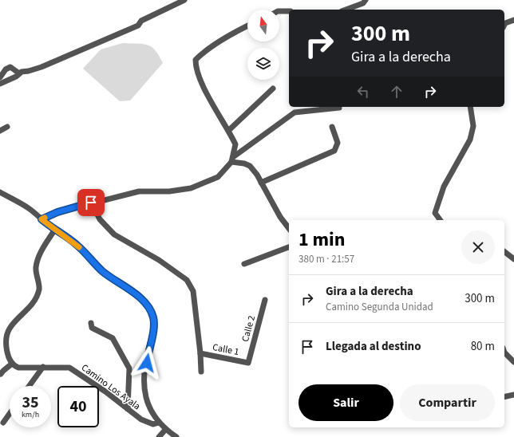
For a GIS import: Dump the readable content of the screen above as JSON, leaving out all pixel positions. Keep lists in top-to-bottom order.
{
  "streets": {
    "street": ["Calle 2", "Calle 1", "Camino Los Ayala"]
  },
  "crossings": [
    ["Calle 2", "Calle 1"]
  ],
  "north": "top",
  "page": {
    "turn": ["300 m", "Gira a la derecha"],
    "heading": ["1 min", "380 m · 21:57"],
    "list": [
      {
        "name": "Gira a la derecha",
        "note": "Camino Segunda Unidad",
        "value": "300 m"
      },
      {
        "name": "Llegada al destino",
        "value": "80 m"
      }
    ],
    "buttons": ["Salir", "Compartir"],
    "speed": "35 km/h",
    "limit": "40"
  }
}
